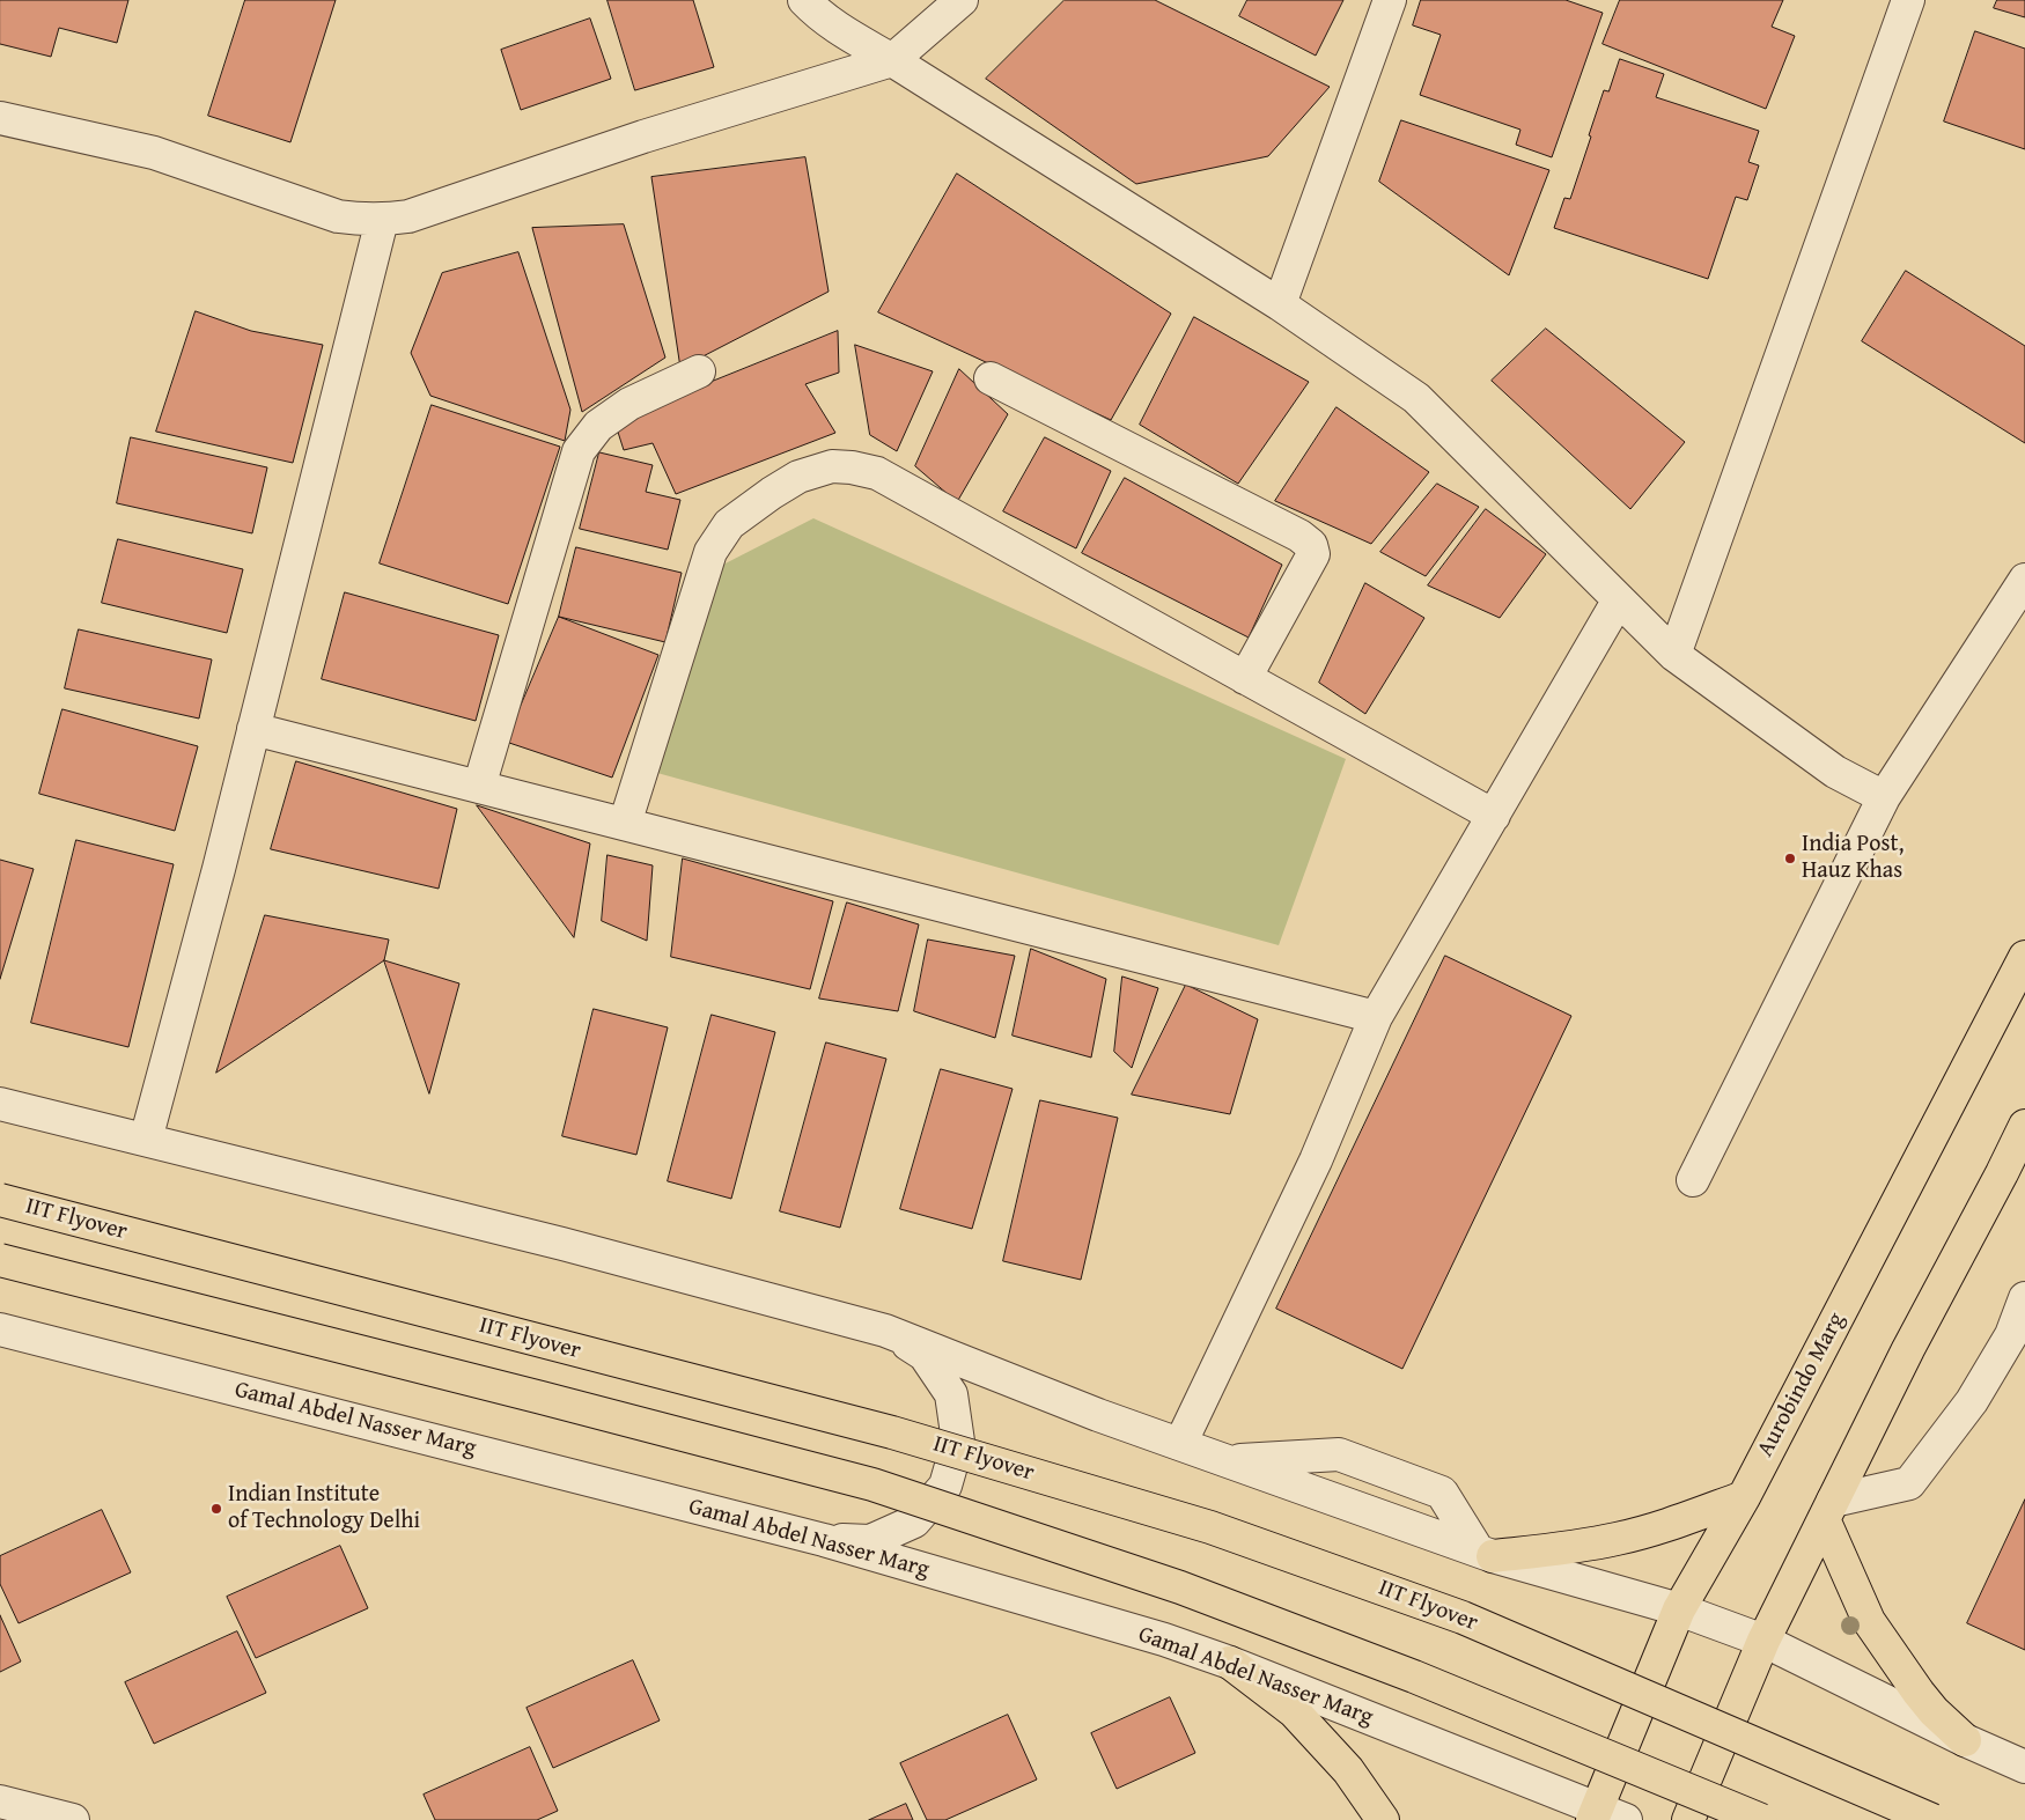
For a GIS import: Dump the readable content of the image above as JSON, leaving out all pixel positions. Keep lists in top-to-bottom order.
{
  "streets": {
    "main road": ["IIT Flyover", "Aurobindo Marg"],
    "street": ["Gamal Abdel Nasser Marg"]
  },
  "crossings": [
    ["Aurobindo Marg", "Gamal Abdel Nasser Marg"]
  ],
  "places": ["India Post, Hauz Khas", "Indian Institute of Technology Delhi"]
}
